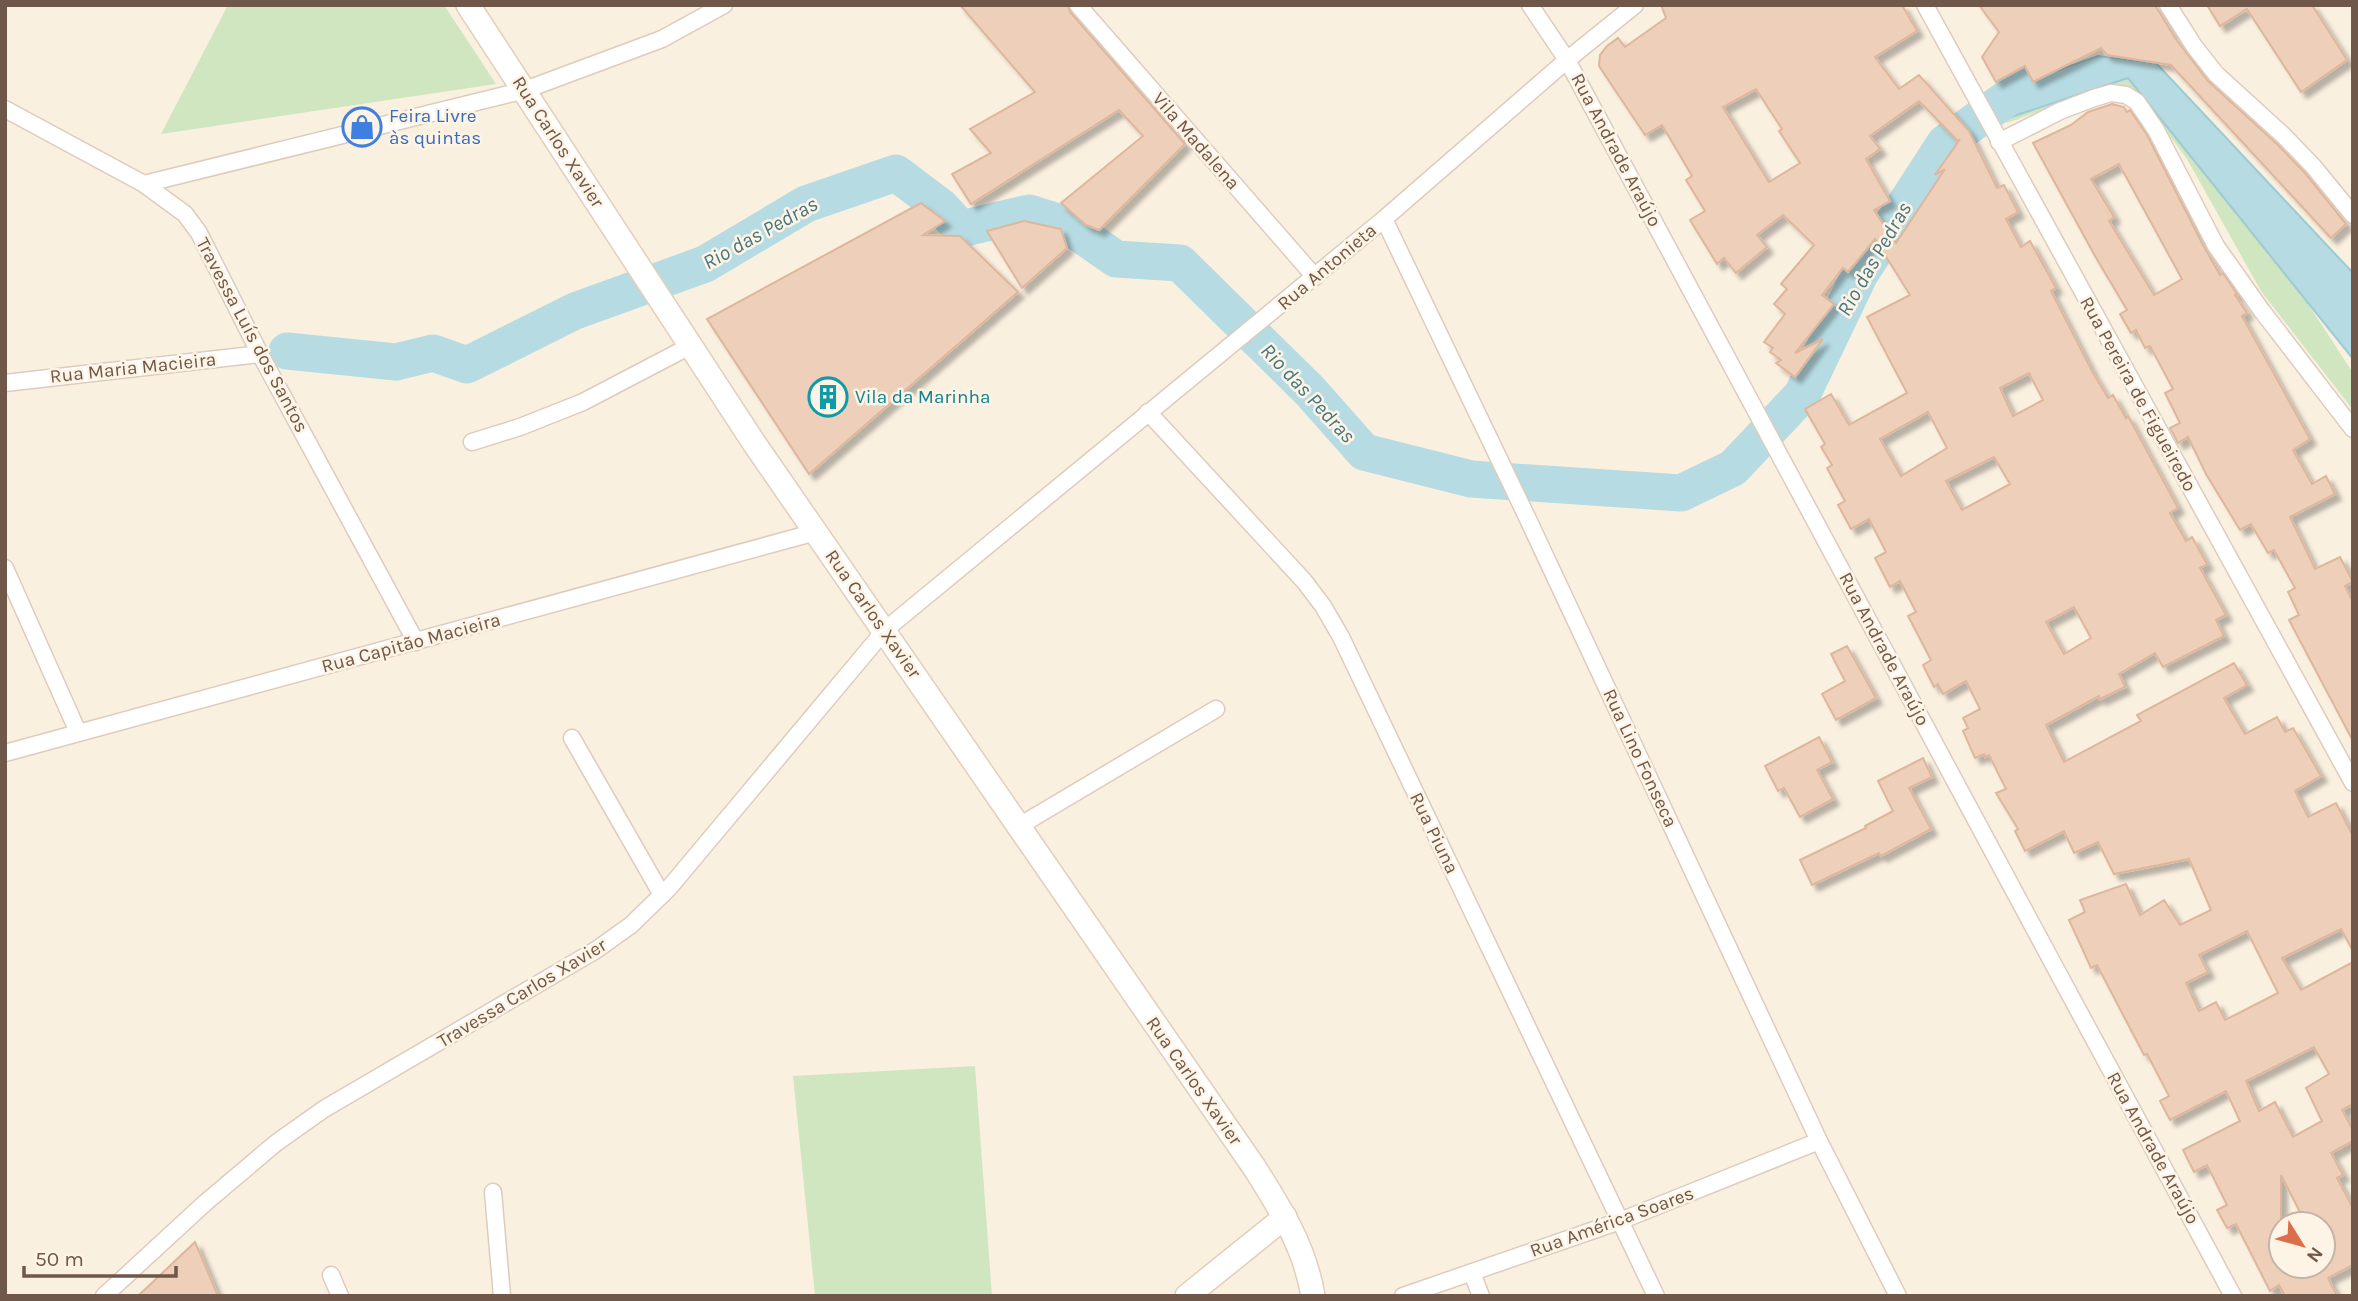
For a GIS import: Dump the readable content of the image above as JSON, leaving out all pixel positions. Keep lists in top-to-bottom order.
{
  "streets": {
    "street": [
      "Vila Madalena",
      "Rua Carlos Xavier",
      "Rua Andrade Araújo",
      "Rua Antonieta",
      "Travessa Luís dos Santos",
      "Rua Maria Macieira",
      "Rua Pereira de Figueiredo",
      "Rua Capitão Macieira",
      "Rua Lino Fonseca",
      "Rua Piuna",
      "Travessa Carlos Xavier",
      "Rua América Soares"
    ]
  },
  "crossings": [
    ["Vila Madalena", "Rua Antonieta"],
    ["Rua Carlos Xavier", "Rua Antonieta"],
    ["Rua Carlos Xavier", "Rua Capitão Macieira"],
    ["Rua Carlos Xavier", "Travessa Carlos Xavier"],
    ["Rua Andrade Araújo", "Rua Antonieta"],
    ["Rua Antonieta", "Rua Lino Fonseca"],
    ["Rua Antonieta", "Rua Piuna"],
    ["Rua Antonieta", "Travessa Carlos Xavier"],
    ["Travessa Luís dos Santos", "Rua Maria Macieira"],
    ["Travessa Luís dos Santos", "Rua Capitão Macieira"],
    ["Rua Lino Fonseca", "Rua América Soares"],
    ["Rua Piuna", "Rua América Soares"]
  ],
  "water": ["Rio das Pedras"],
  "places": {
    "shop": ["Feira Livre às quintas"],
    "building": ["Vila da Marinha"]
  },
  "scale_bar": "50 m",
  "north": "bottom right"
}
